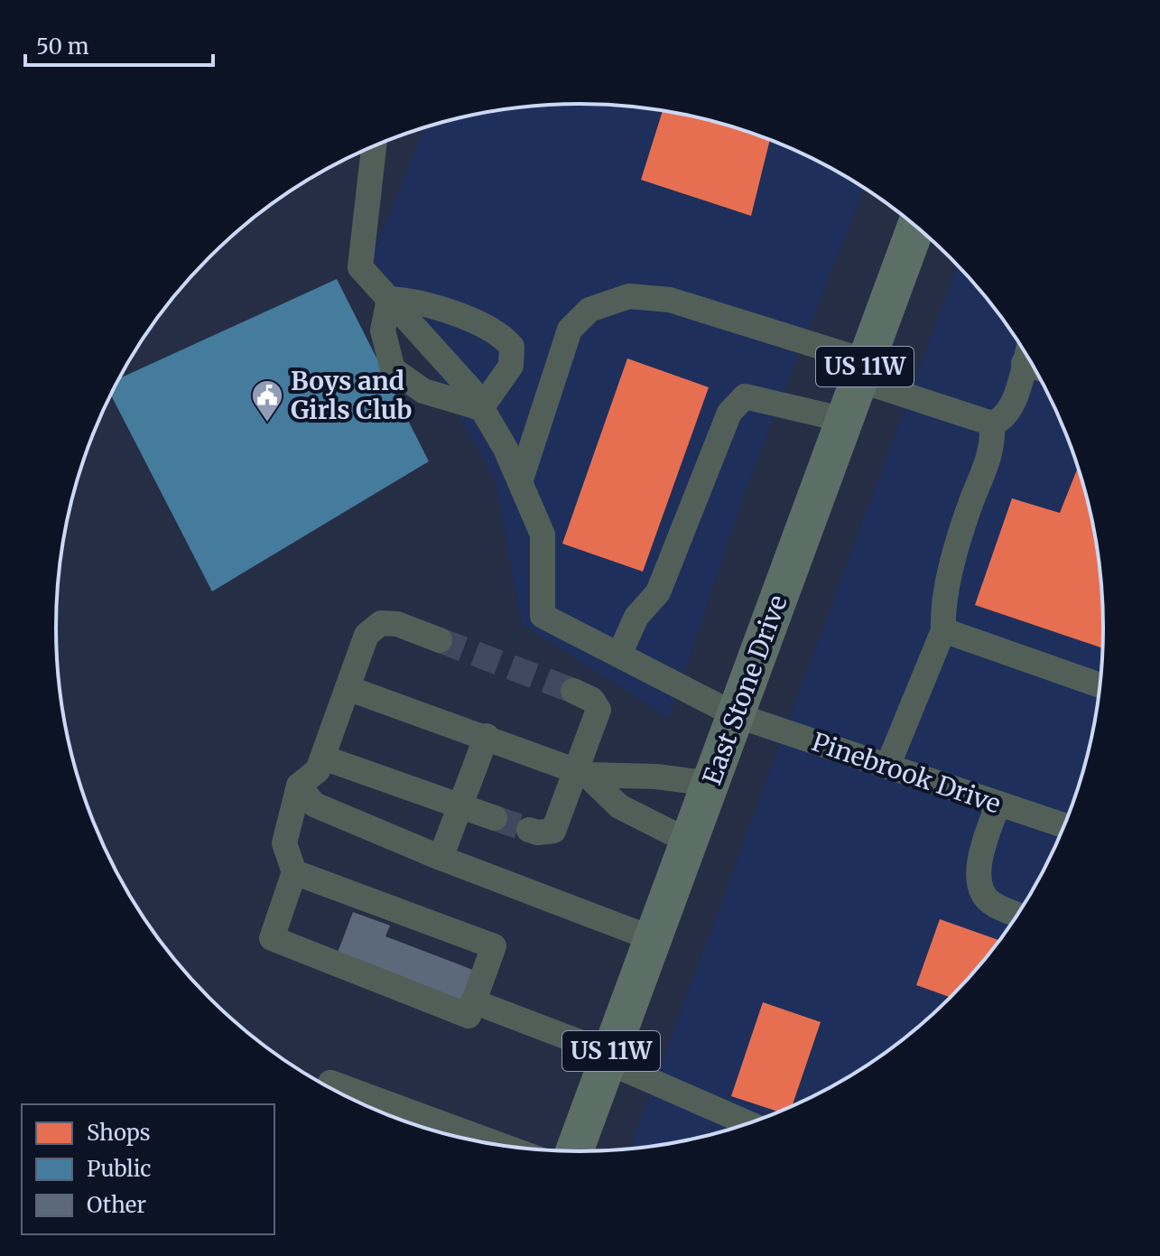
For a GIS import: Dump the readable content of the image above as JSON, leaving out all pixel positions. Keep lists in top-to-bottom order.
{
  "streets": {
    "highway": ["US 11W", "East Stone Drive"],
    "street": ["Pinebrook Drive"]
  },
  "crossings": [
    ["East Stone Drive", "Pinebrook Drive"]
  ],
  "places": {
    "public building": ["Boys and Girls Club"]
  },
  "legend": ["Shops", "Public", "Other"],
  "scale_bar": "50 m"
}
